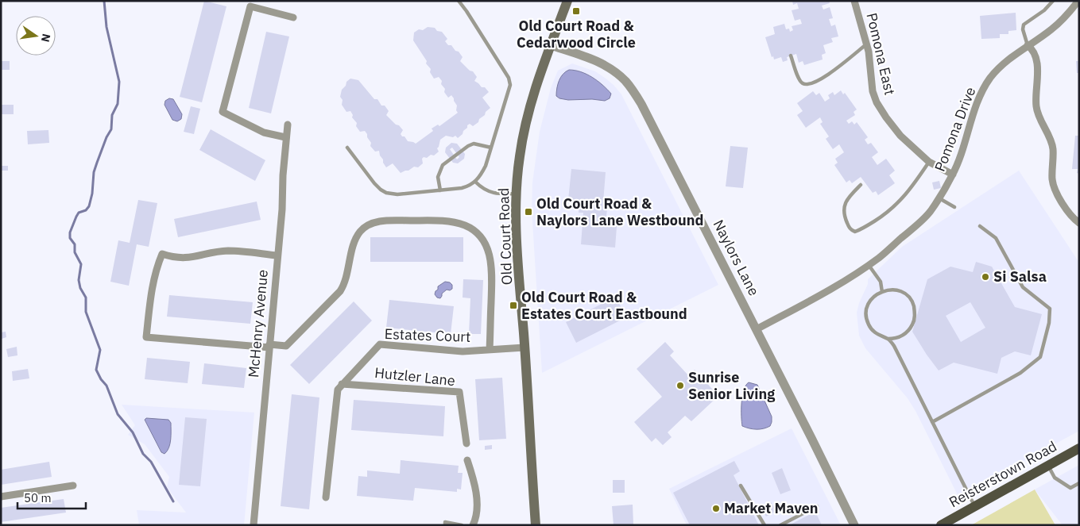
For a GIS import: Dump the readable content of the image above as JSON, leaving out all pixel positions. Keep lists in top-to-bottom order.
{
  "streets": {
    "main road": ["Old Court Road", "Reisterstown Road"],
    "street": [
      "Pomona East",
      "Pomona Drive",
      "Naylors Lane",
      "McHenry Avenue",
      "Estates Court",
      "Hutzler Lane"
    ]
  },
  "crossings": [
    ["Pomona East", "Pomona Drive"],
    ["Pomona Drive", "Naylors Lane"],
    ["Old Court Road", "Naylors Lane"],
    ["Old Court Road", "Estates Court"],
    ["Estates Court", "Hutzler Lane"]
  ],
  "places": {
    "transit": ["Old Court Road & Cedarwood Circle", "Old Court Road & Naylors Lane Westbound", "Old Court Road & Estates Court Eastbound"],
    "other": ["Si Salsa", "Sunrise Senior Living", "Market Maven"]
  },
  "scale_bar": "50 m",
  "north": "right"
}
